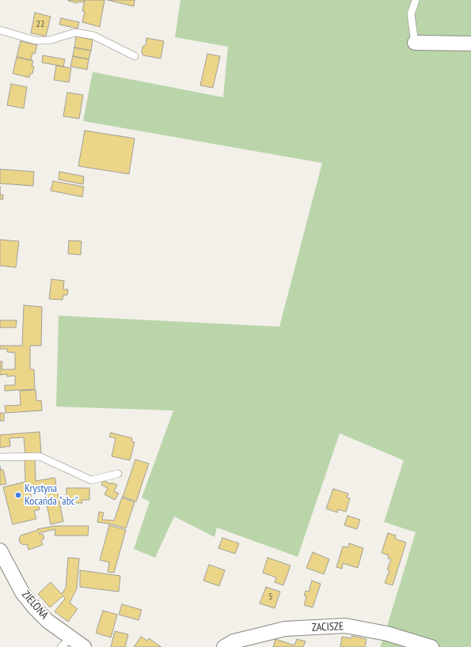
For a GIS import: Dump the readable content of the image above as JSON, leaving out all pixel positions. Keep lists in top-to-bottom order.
{
  "streets": {
    "street": ["ZIELONA", "ZACISZE"]
  },
  "places": ["Krystyna Kocańda \"abc\""],
  "house_numbers": ["22", "5"]
}
